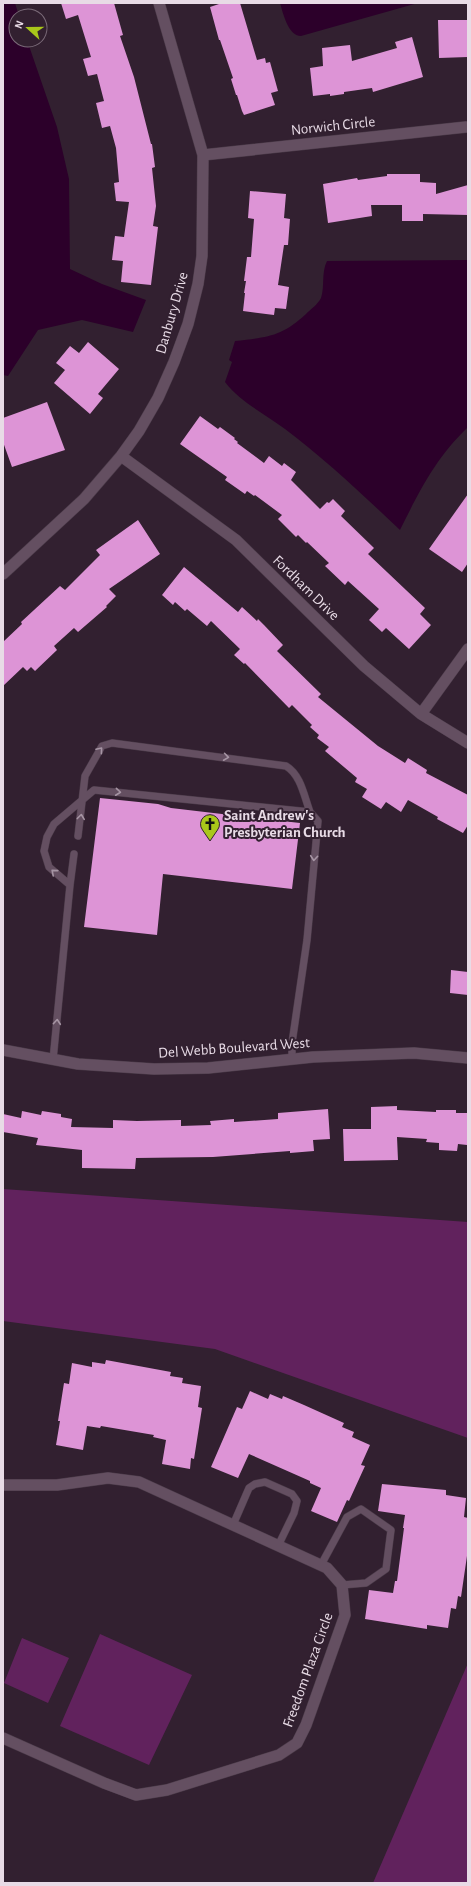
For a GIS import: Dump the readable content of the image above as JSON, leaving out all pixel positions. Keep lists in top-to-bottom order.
{
  "streets": {
    "street": [
      "Norwich Circle",
      "Danbury Drive",
      "Fordham Drive",
      "Del Webb Boulevard West",
      "Freedom Plaza Circle"
    ]
  },
  "crossings": [
    ["Norwich Circle", "Danbury Drive"],
    ["Danbury Drive", "Fordham Drive"]
  ],
  "places": {
    "church": ["Saint Andrew's Presbyterian Church"]
  },
  "north": "left"
}
